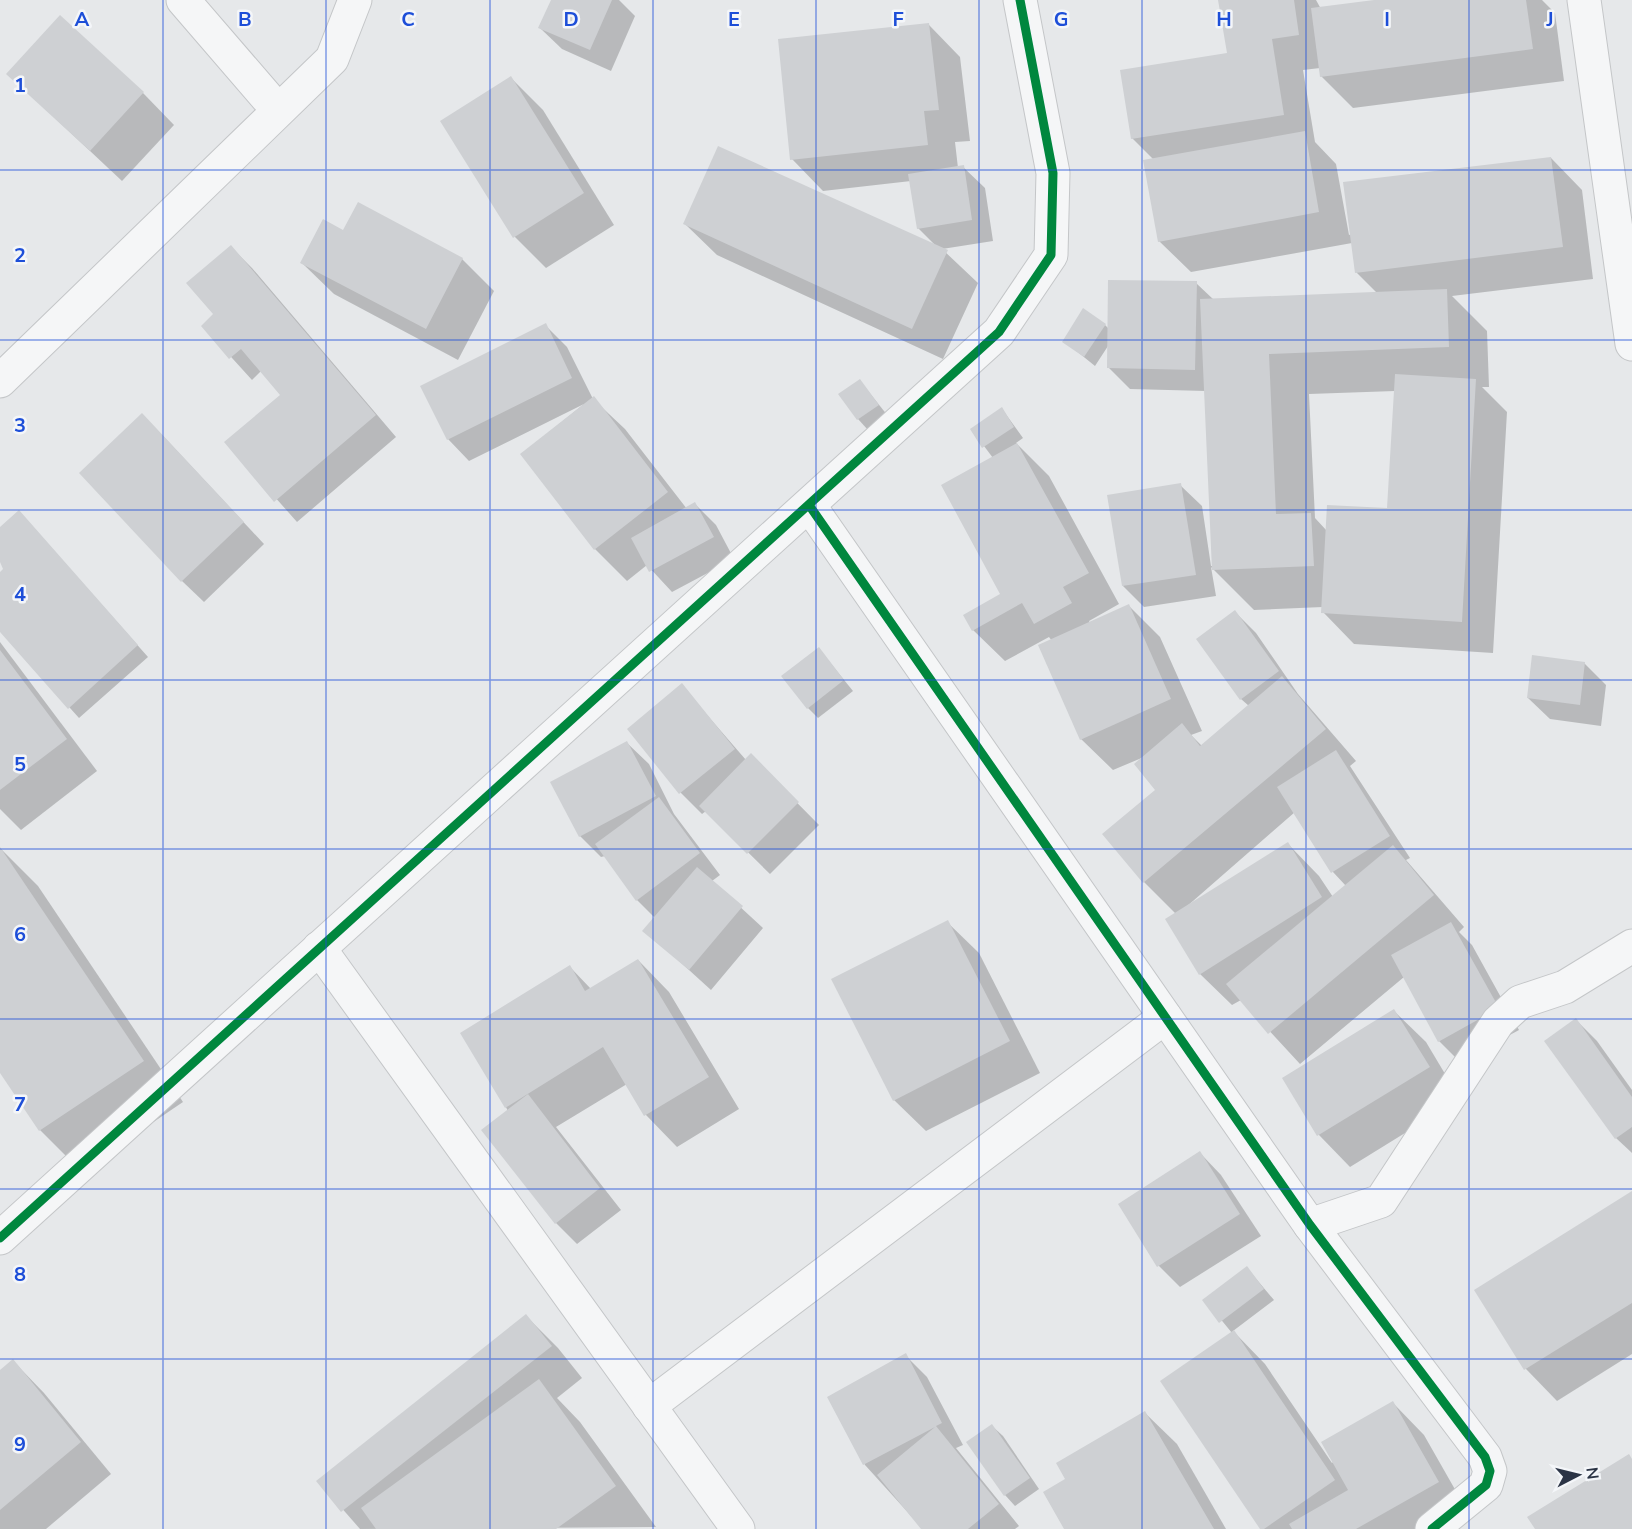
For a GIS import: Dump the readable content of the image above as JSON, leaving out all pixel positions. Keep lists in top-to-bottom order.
{
  "north": "right",
  "grid": {
    "columns": [
      "A",
      "B",
      "C",
      "D",
      "E",
      "F",
      "G",
      "H",
      "I",
      "J"
    ],
    "rows": [
      "1",
      "2",
      "3",
      "4",
      "5",
      "6",
      "7",
      "8",
      "9"
    ]
  }
}
